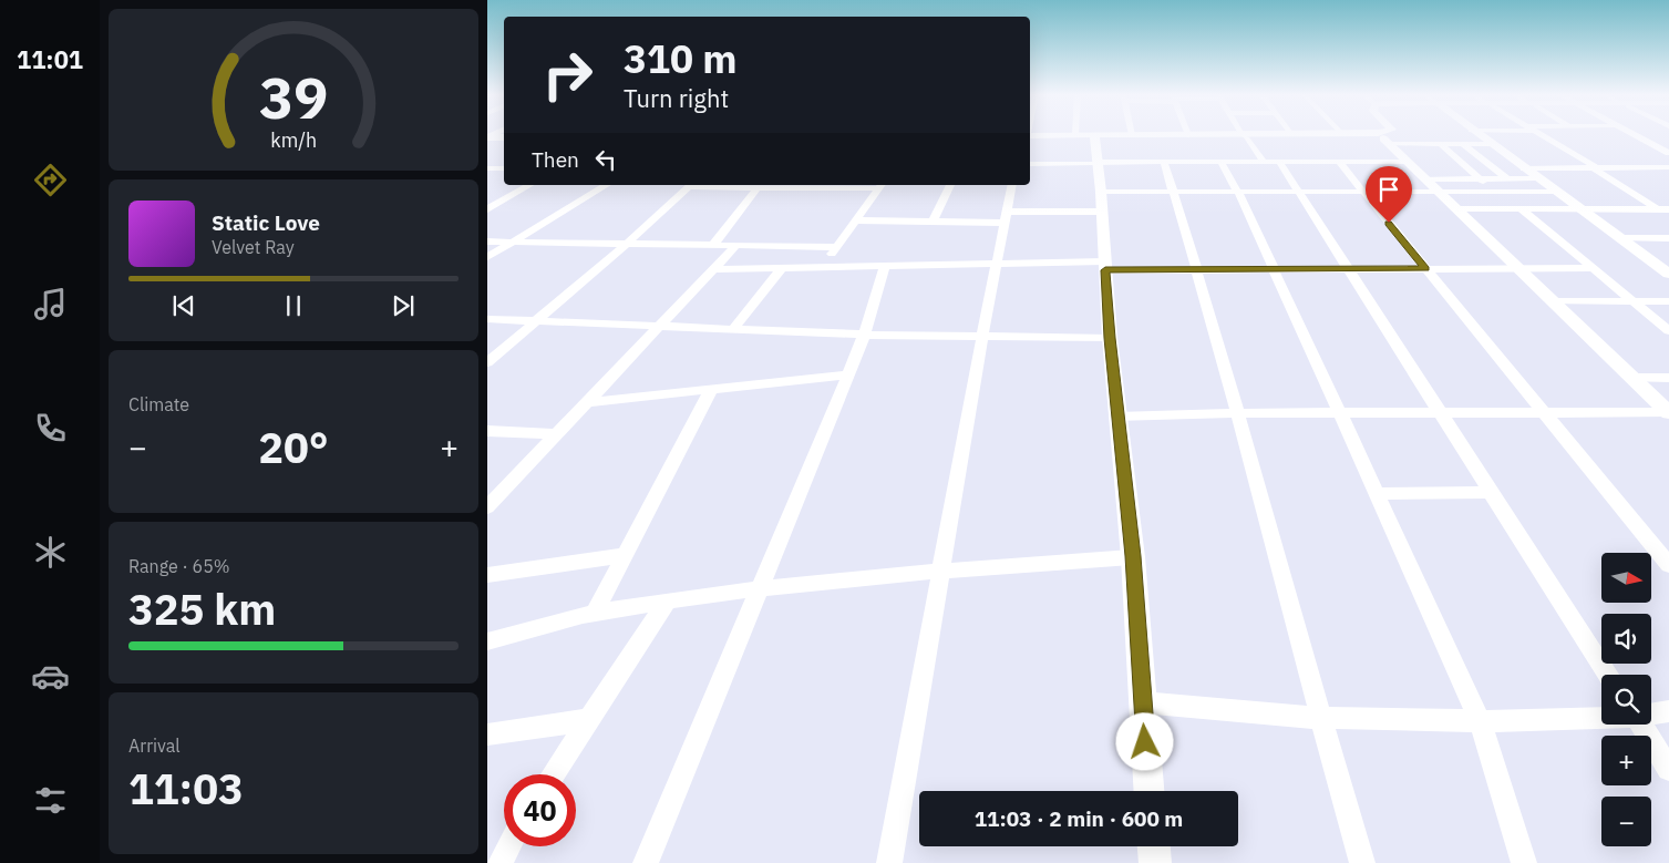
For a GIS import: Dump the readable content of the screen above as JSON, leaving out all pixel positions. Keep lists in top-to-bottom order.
{
  "north": "right",
  "page": {
    "tabs": "11:01",
    "turn": ["310 m", "Turn right"],
    "then": "Then",
    "song": ["Static Love", "Velvet Ray"],
    "tile": [
      "Climate",
      ["Range · 65%", "325 km"],
      ["Arrival", "11:03"]
    ],
    "heat": ["−", "20°", "+"],
    "map_buttons": ["+", "−"],
    "limit": "40",
    "trip": "11:03 · 2 min · 600 m",
    "gauge": ["39", "km/h"]
  }
}
